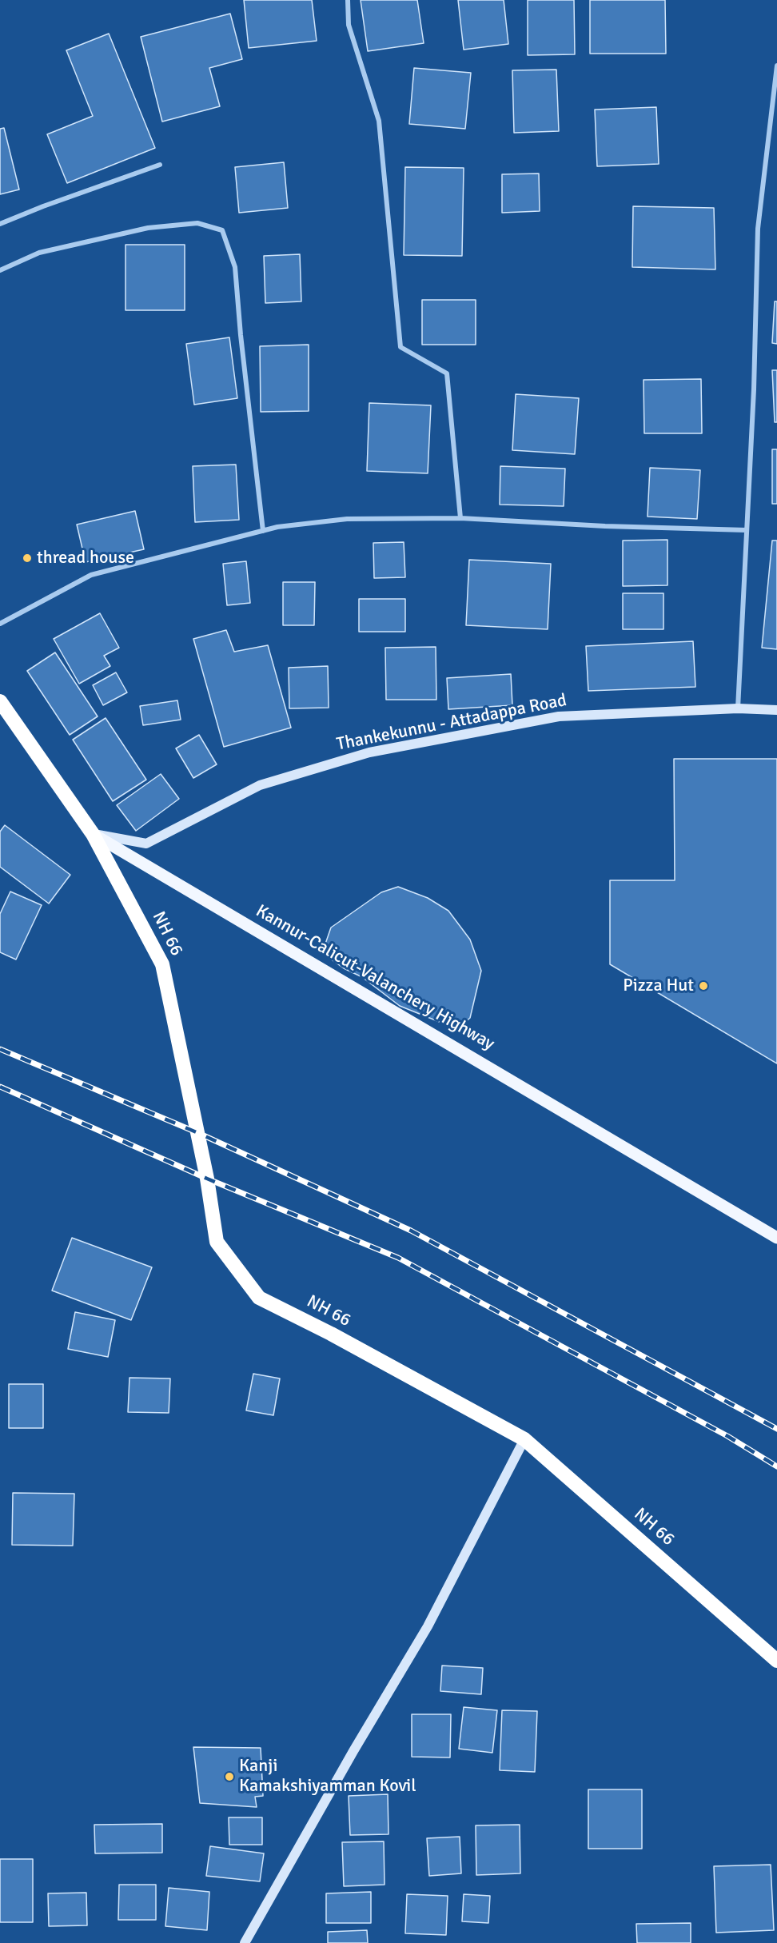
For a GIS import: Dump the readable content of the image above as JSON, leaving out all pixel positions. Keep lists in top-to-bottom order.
{
  "streets": {
    "highway": ["NH 66", "Kannur-Calicut-Valanchery Highway"],
    "main road": ["Thankekunnu - Attadappa Road"]
  },
  "crossings": [
    ["Thankekunnu - Attadappa Road", "NH 66"],
    ["Thankekunnu - Attadappa Road", "Kannur-Calicut-Valanchery Highway"],
    ["NH 66", "Kannur-Calicut-Valanchery Highway"]
  ],
  "places": ["thread house", "Pizza Hut", "Kanji Kamakshiyamman Kovil"]
}
